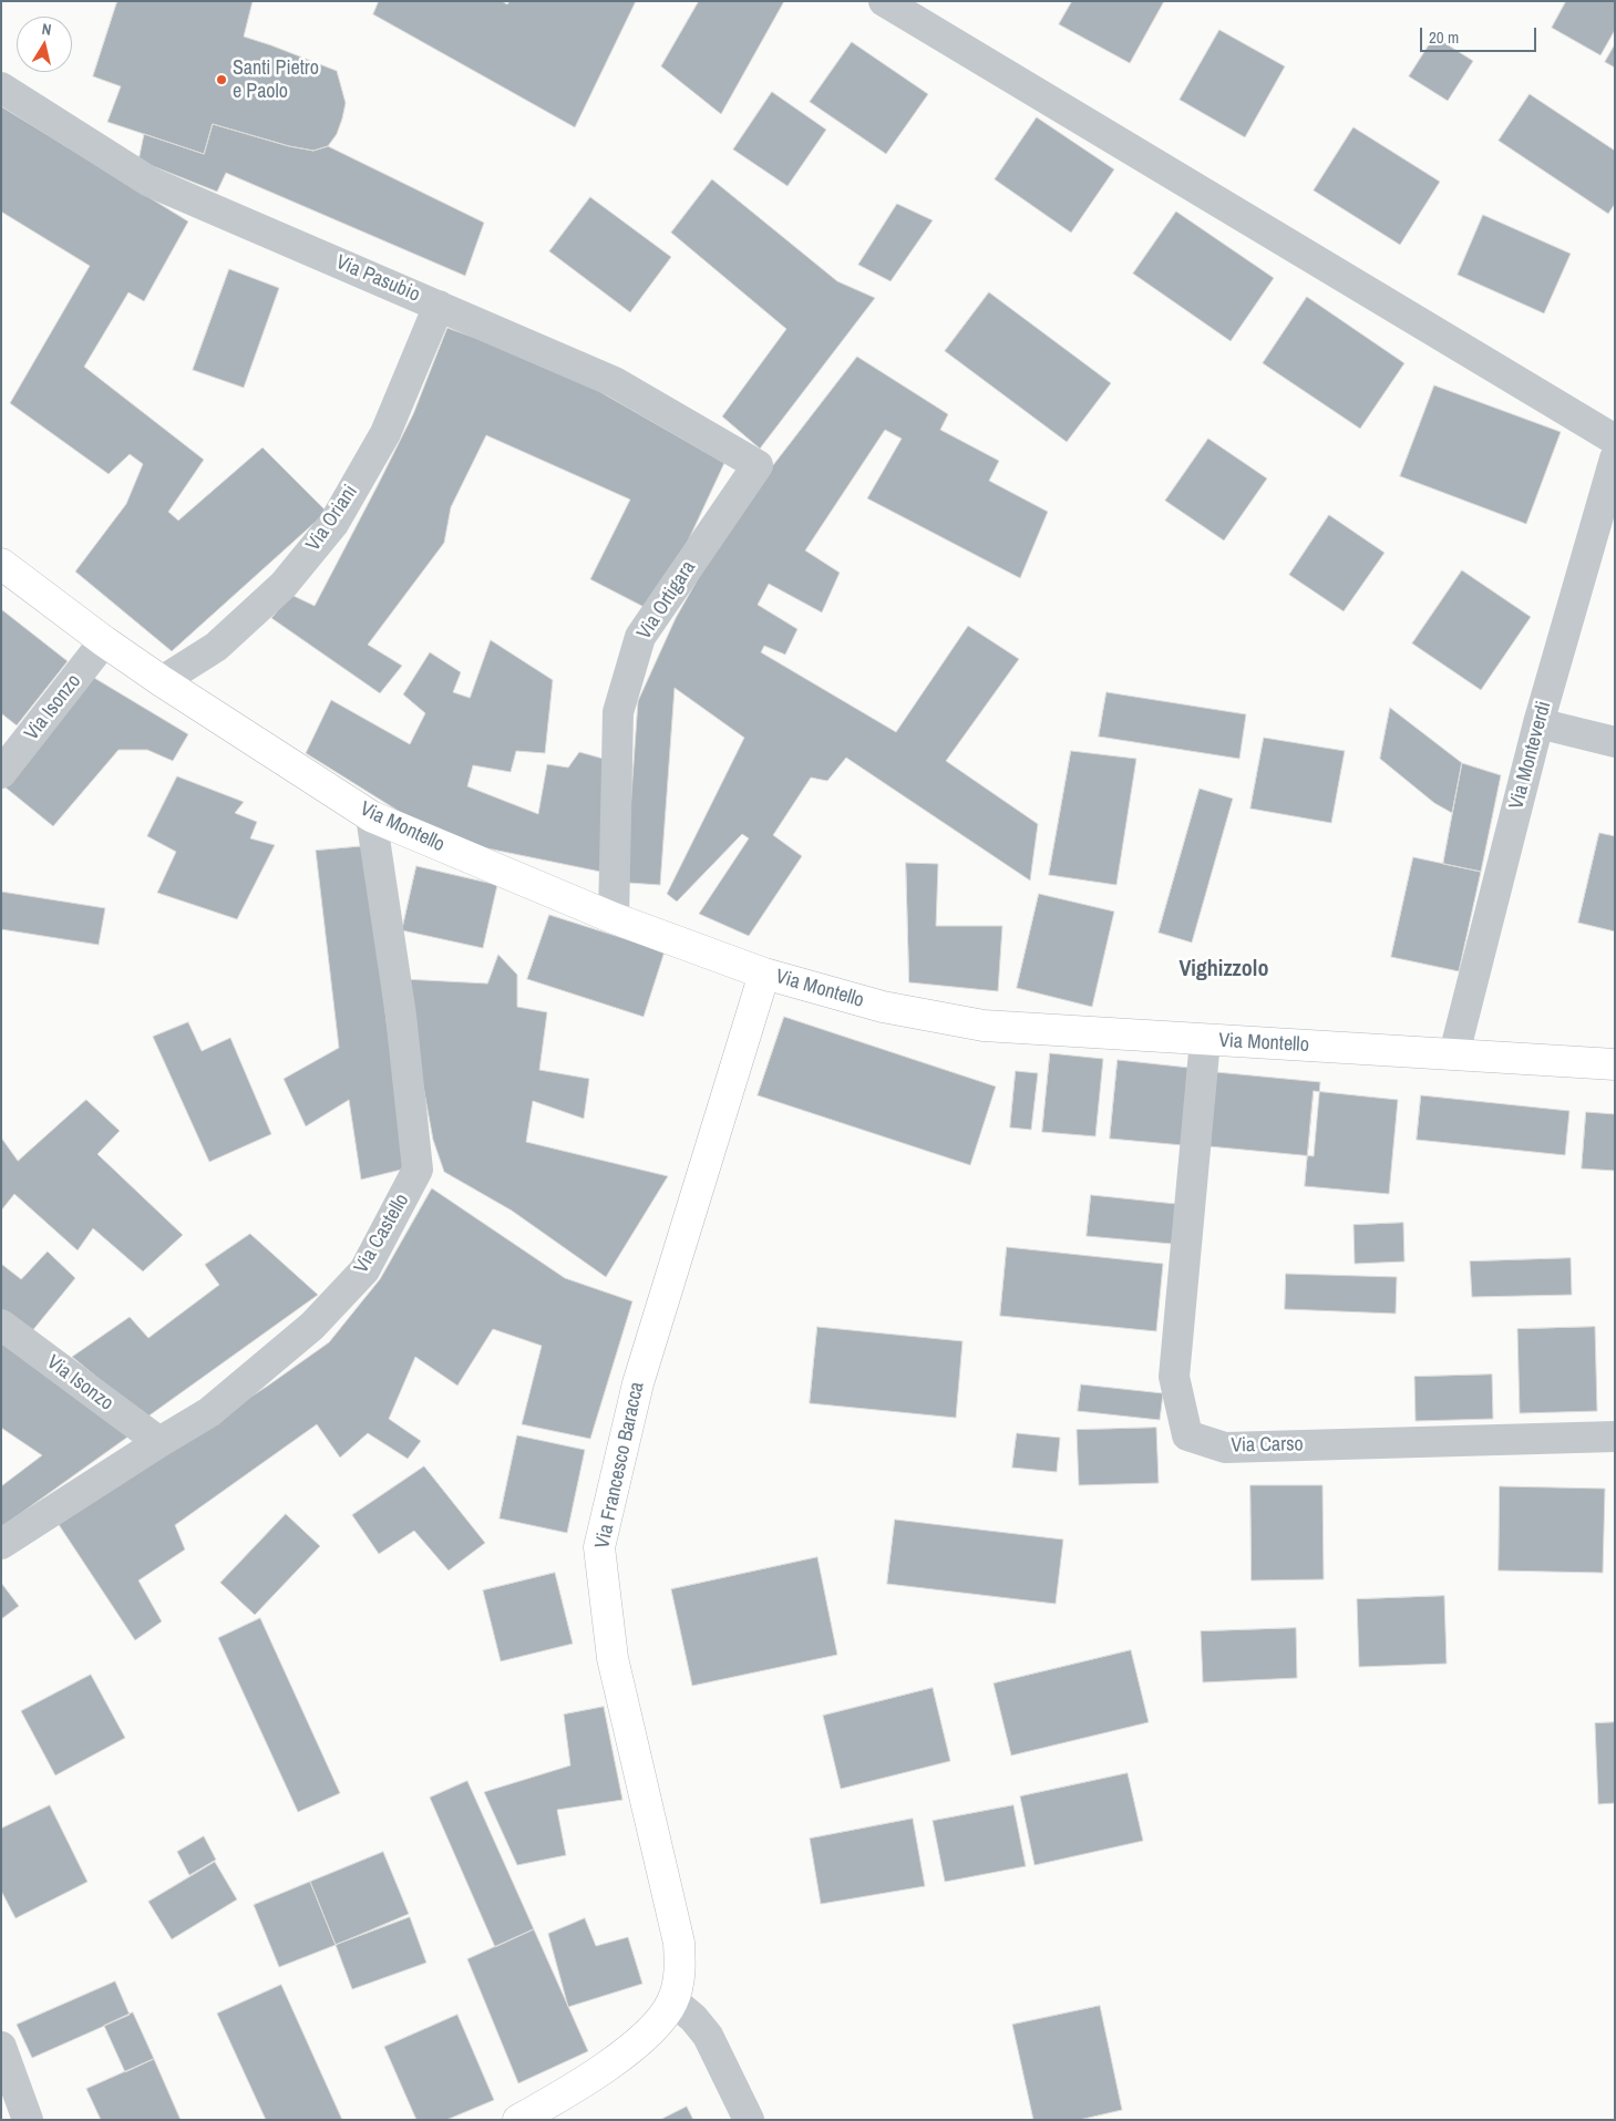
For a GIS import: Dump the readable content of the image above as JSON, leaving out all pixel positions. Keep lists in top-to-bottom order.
{
  "streets": {
    "street": [
      "Via Pasubio",
      "Via Oriani",
      "Via Ortigara",
      "Via Isonzo",
      "Via Monteverdi",
      "Via Montello",
      "Via Castello",
      "Via Carso",
      "Via Francesco Baracca"
    ]
  },
  "crossings": [
    ["Via Pasubio", "Via Oriani"],
    ["Via Pasubio", "Via Ortigara"],
    ["Via Oriani", "Via Montello"],
    ["Via Ortigara", "Via Montello"],
    ["Via Isonzo", "Via Montello"],
    ["Via Isonzo", "Via Castello"],
    ["Via Monteverdi", "Via Montello"],
    ["Via Montello", "Via Castello"],
    ["Via Montello", "Via Carso"],
    ["Via Montello", "Via Francesco Baracca"]
  ],
  "districts": ["Vighizzolo"],
  "places": ["Santi Pietro e Paolo"],
  "scale_bar": "20 m",
  "north": "top"
}
